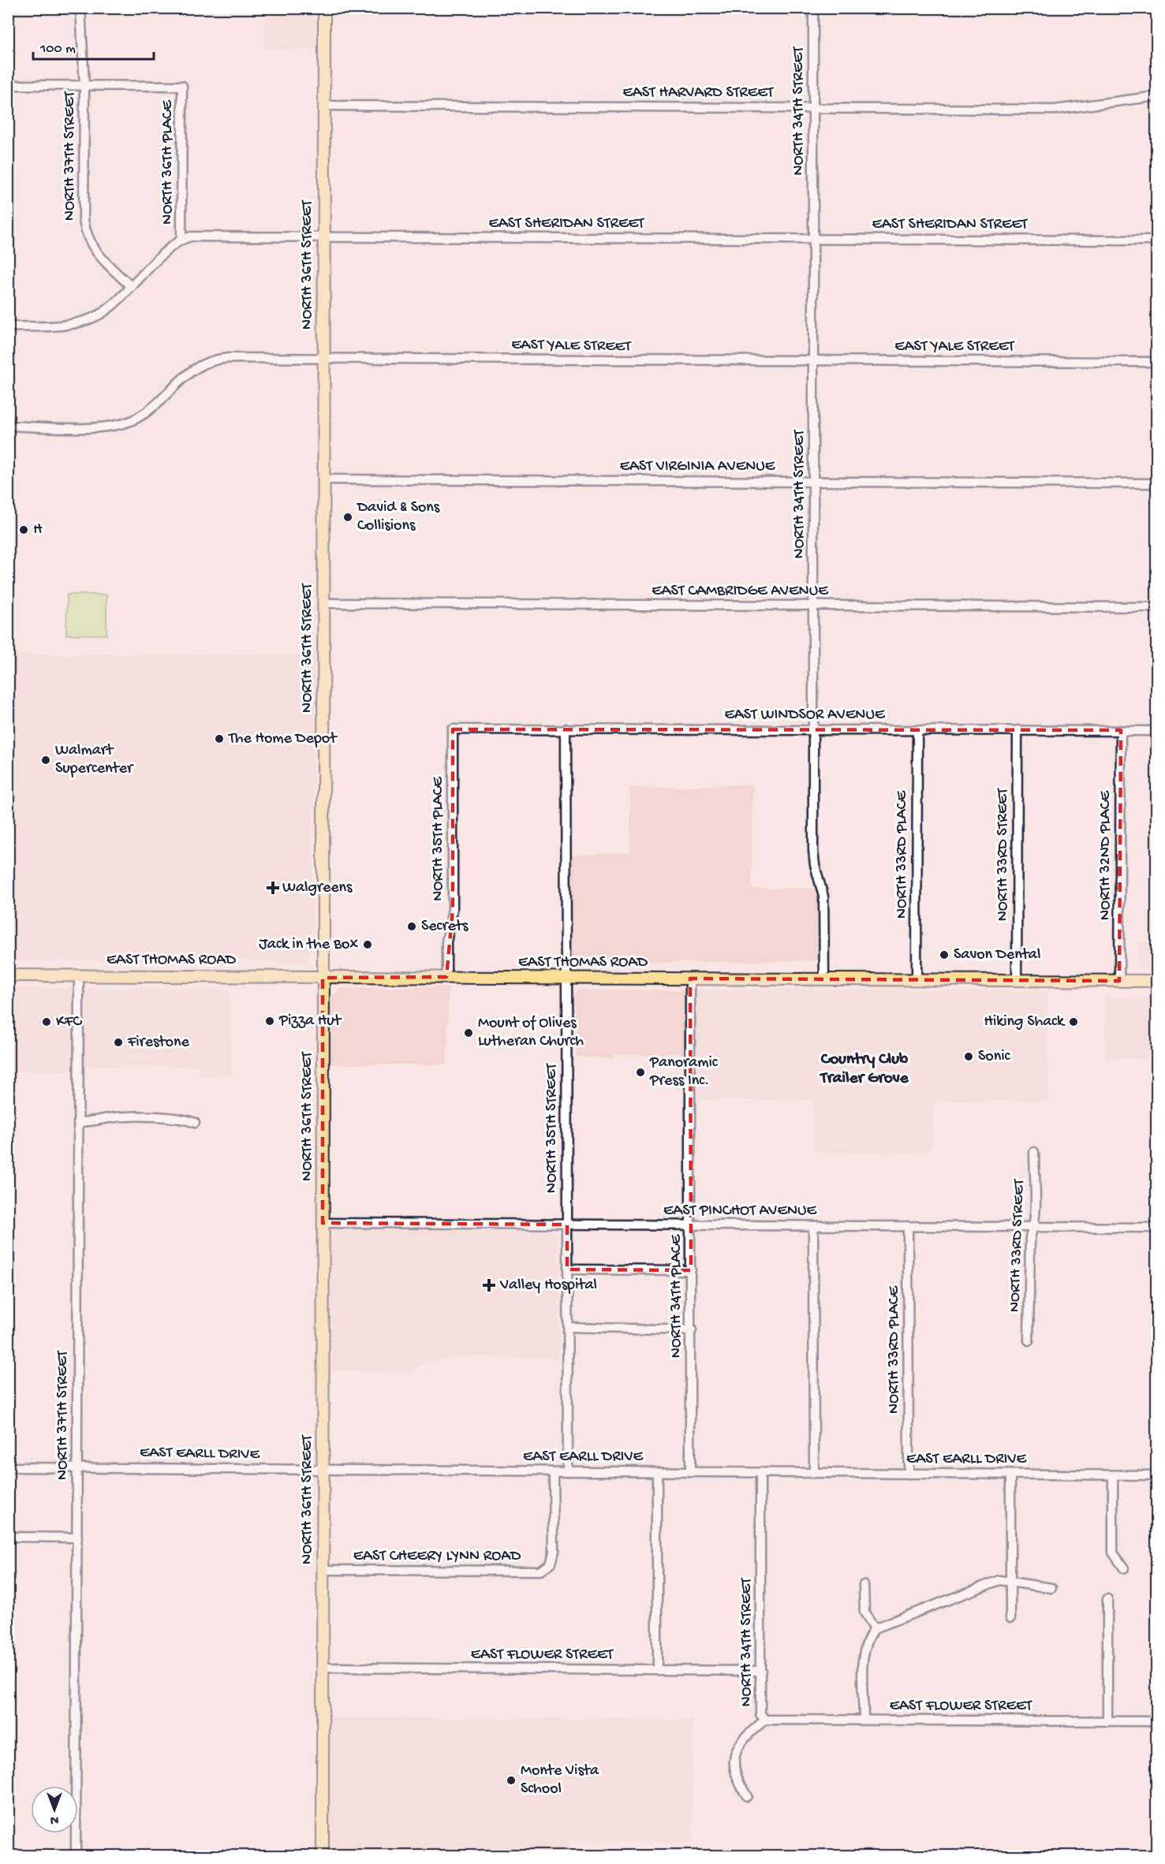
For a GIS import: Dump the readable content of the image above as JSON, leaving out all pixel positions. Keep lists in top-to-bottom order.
{
  "streets": {
    "main road": ["NORTH 36TH STREET", "EAST THOMAS ROAD"],
    "street": [
      "EAST HARVARD STREET",
      "NORTH 34TH STREET",
      "NORTH 37TH STREET",
      "NORTH 36TH PLACE",
      "EAST SHERIDAN STREET",
      "EAST YALE STREET",
      "EAST VIRGINIA AVENUE",
      "EAST CAMBRIDGE AVENUE",
      "EAST WINDSOR AVENUE",
      "NORTH 35TH PLACE",
      "NORTH 33RD PLACE",
      "NORTH 33RD STREET",
      "NORTH 32ND PLACE",
      "NORTH 35TH STREET",
      "EAST PINCHOT AVENUE",
      "NORTH 34TH PLACE",
      "EAST EARLL DRIVE",
      "EAST CHEERY LYNN ROAD",
      "EAST FLOWER STREET"
    ]
  },
  "crossings": [
    ["EAST HARVARD STREET", "NORTH 34TH STREET"],
    ["EAST HARVARD STREET", "NORTH 36TH STREET"],
    ["NORTH 34TH STREET", "EAST SHERIDAN STREET"],
    ["NORTH 34TH STREET", "EAST YALE STREET"],
    ["NORTH 34TH STREET", "EAST VIRGINIA AVENUE"],
    ["NORTH 34TH STREET", "EAST CAMBRIDGE AVENUE"],
    ["NORTH 34TH STREET", "EAST WINDSOR AVENUE"],
    ["NORTH 34TH STREET", "EAST THOMAS ROAD"],
    ["NORTH 34TH STREET", "EAST EARLL DRIVE"],
    ["NORTH 34TH STREET", "EAST FLOWER STREET"],
    ["NORTH 37TH STREET", "NORTH 36TH PLACE"],
    ["NORTH 37TH STREET", "EAST THOMAS ROAD"],
    ["NORTH 37TH STREET", "EAST EARLL DRIVE"],
    ["NORTH 36TH PLACE", "EAST SHERIDAN STREET"],
    ["EAST SHERIDAN STREET", "NORTH 36TH STREET"],
    ["NORTH 36TH STREET", "EAST YALE STREET"],
    ["NORTH 36TH STREET", "EAST VIRGINIA AVENUE"],
    ["NORTH 36TH STREET", "EAST CAMBRIDGE AVENUE"],
    ["NORTH 36TH STREET", "EAST THOMAS ROAD"],
    ["NORTH 36TH STREET", "EAST PINCHOT AVENUE"],
    ["NORTH 36TH STREET", "EAST EARLL DRIVE"],
    ["NORTH 36TH STREET", "EAST CHEERY LYNN ROAD"],
    ["NORTH 36TH STREET", "EAST FLOWER STREET"],
    ["EAST WINDSOR AVENUE", "NORTH 35TH PLACE"],
    ["EAST WINDSOR AVENUE", "NORTH 33RD PLACE"],
    ["EAST WINDSOR AVENUE", "NORTH 33RD STREET"],
    ["EAST WINDSOR AVENUE", "NORTH 32ND PLACE"],
    ["EAST WINDSOR AVENUE", "NORTH 35TH STREET"],
    ["NORTH 35TH PLACE", "EAST THOMAS ROAD"],
    ["NORTH 33RD PLACE", "EAST THOMAS ROAD"],
    ["NORTH 33RD PLACE", "EAST PINCHOT AVENUE"],
    ["NORTH 33RD PLACE", "EAST EARLL DRIVE"],
    ["NORTH 33RD STREET", "EAST THOMAS ROAD"],
    ["NORTH 33RD STREET", "EAST PINCHOT AVENUE"],
    ["NORTH 32ND PLACE", "EAST THOMAS ROAD"],
    ["EAST THOMAS ROAD", "NORTH 35TH STREET"],
    ["EAST THOMAS ROAD", "NORTH 34TH PLACE"],
    ["NORTH 35TH STREET", "EAST PINCHOT AVENUE"],
    ["NORTH 35TH STREET", "EAST EARLL DRIVE"],
    ["EAST PINCHOT AVENUE", "NORTH 34TH PLACE"],
    ["NORTH 34TH PLACE", "EAST EARLL DRIVE"],
    ["EAST EARLL DRIVE", "EAST CHEERY LYNN ROAD"]
  ],
  "districts": ["Country Club Trailer Grove"],
  "places": {
    "other": [
      "David & Sons Collisions",
      "H",
      "The Home Depot",
      "Walmart Supercenter",
      "Secrets",
      "Jack in the Box",
      "Savon Dental",
      "Pizza Hut",
      "KFC",
      "Hiking Shack",
      "Mount of Olives Lutheran Church",
      "Firestone",
      "Sonic",
      "Panoramic Press Inc.",
      "Monte Vista School"
    ],
    "health": ["Walgreens", "Valley Hospital"]
  },
  "scale_bar": "100 m",
  "north": "bottom"
}
